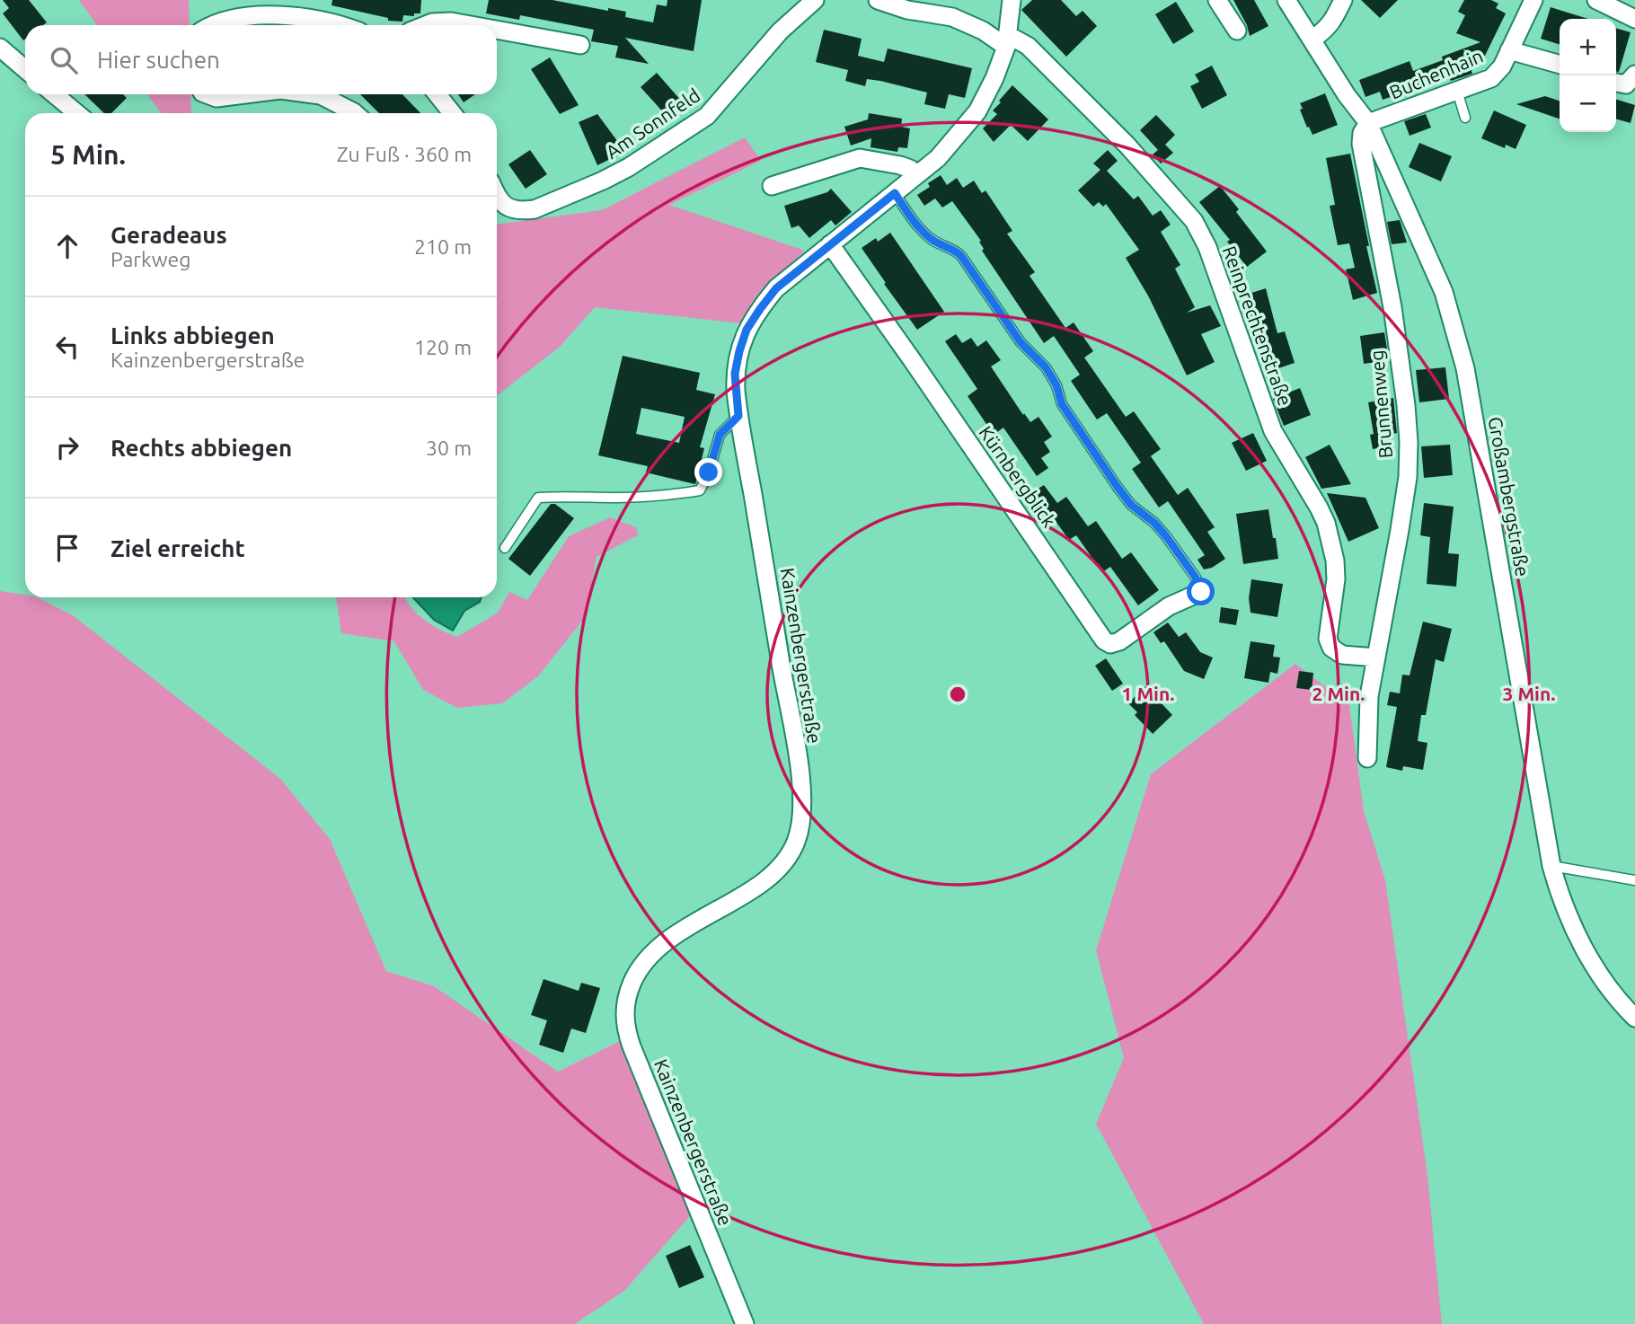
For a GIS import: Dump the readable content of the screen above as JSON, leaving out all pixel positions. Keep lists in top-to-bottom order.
{
  "streets": {
    "street": [
      "Buchenhain",
      "Am Sonnfeld",
      "Reinprechtenstraße",
      "Brunnenweg",
      "Kürnbergblick",
      "Großambergstraße",
      "Kainzenbergerstraße"
    ]
  },
  "crossings": [
    ["Buchenhain", "Brunnenweg"],
    ["Buchenhain", "Großambergstraße"],
    ["Reinprechtenstraße", "Brunnenweg"],
    ["Reinprechtenstraße", "Kainzenbergerstraße"],
    ["Brunnenweg", "Großambergstraße"],
    ["Kürnbergblick", "Kainzenbergerstraße"]
  ],
  "page": {
    "map_buttons": ["+", "−"],
    "search": "Hier suchen",
    "heading": ["5 Min.", "Zu Fuß · 360 m"],
    "list": [
      ["Geradeaus", "Parkweg", "210 m"],
      ["Links abbiegen", "Kainzenbergerstraße", "120 m"],
      ["Rechts abbiegen", "30 m"],
      "Ziel erreicht"
    ]
  },
  "rings": ["1 Min.", "2 Min.", "3 Min."]
}
